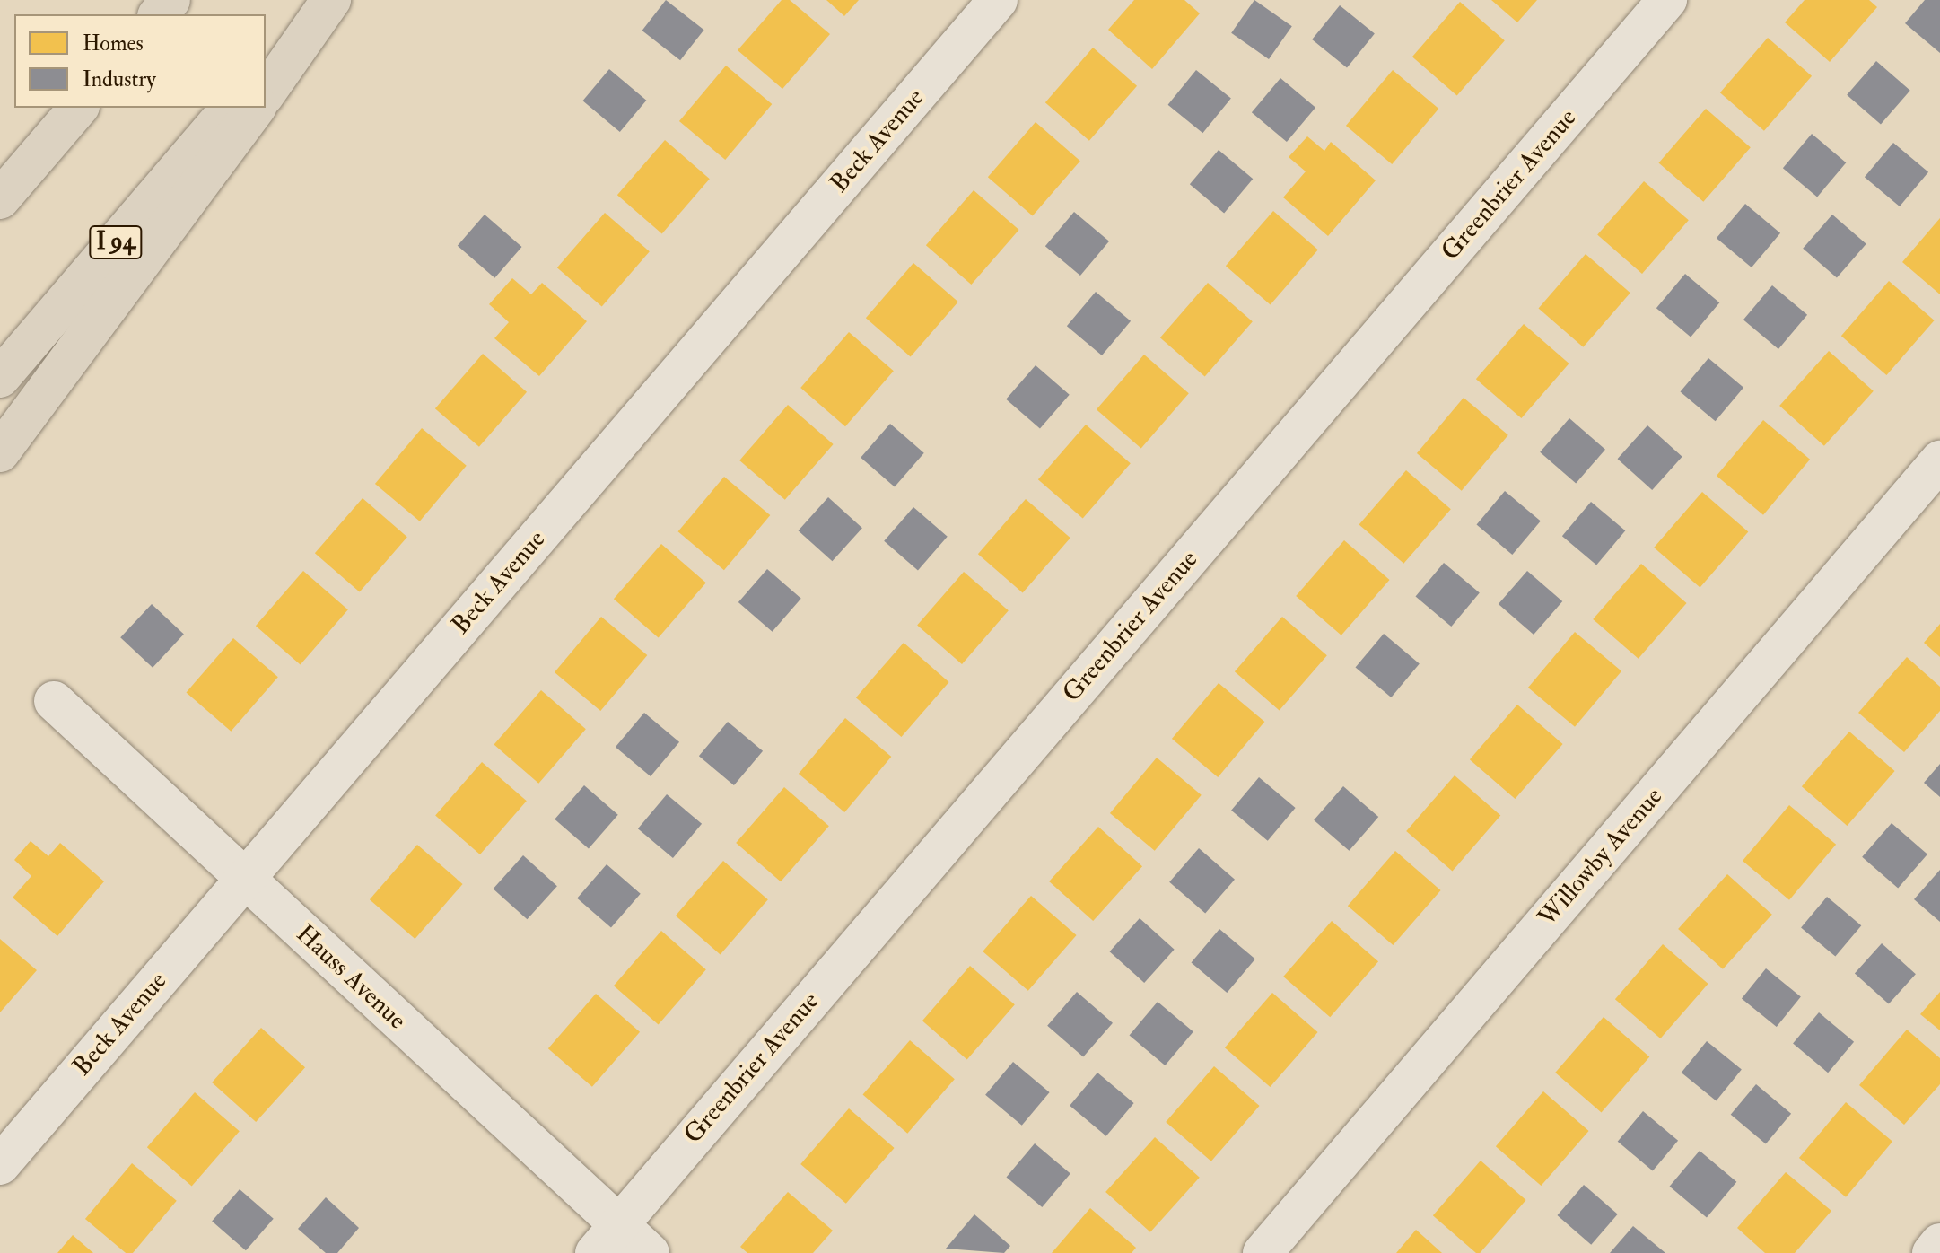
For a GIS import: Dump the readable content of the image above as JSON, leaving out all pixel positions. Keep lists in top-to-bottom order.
{
  "streets": {
    "highway": ["I 94"],
    "street": [
      "Beck Avenue",
      "Greenbrier Avenue",
      "Willowby Avenue",
      "Hauss Avenue"
    ]
  },
  "crossings": [
    ["Beck Avenue", "Hauss Avenue"],
    ["Greenbrier Avenue", "Hauss Avenue"]
  ],
  "legend": ["Homes", "Industry"]
}
